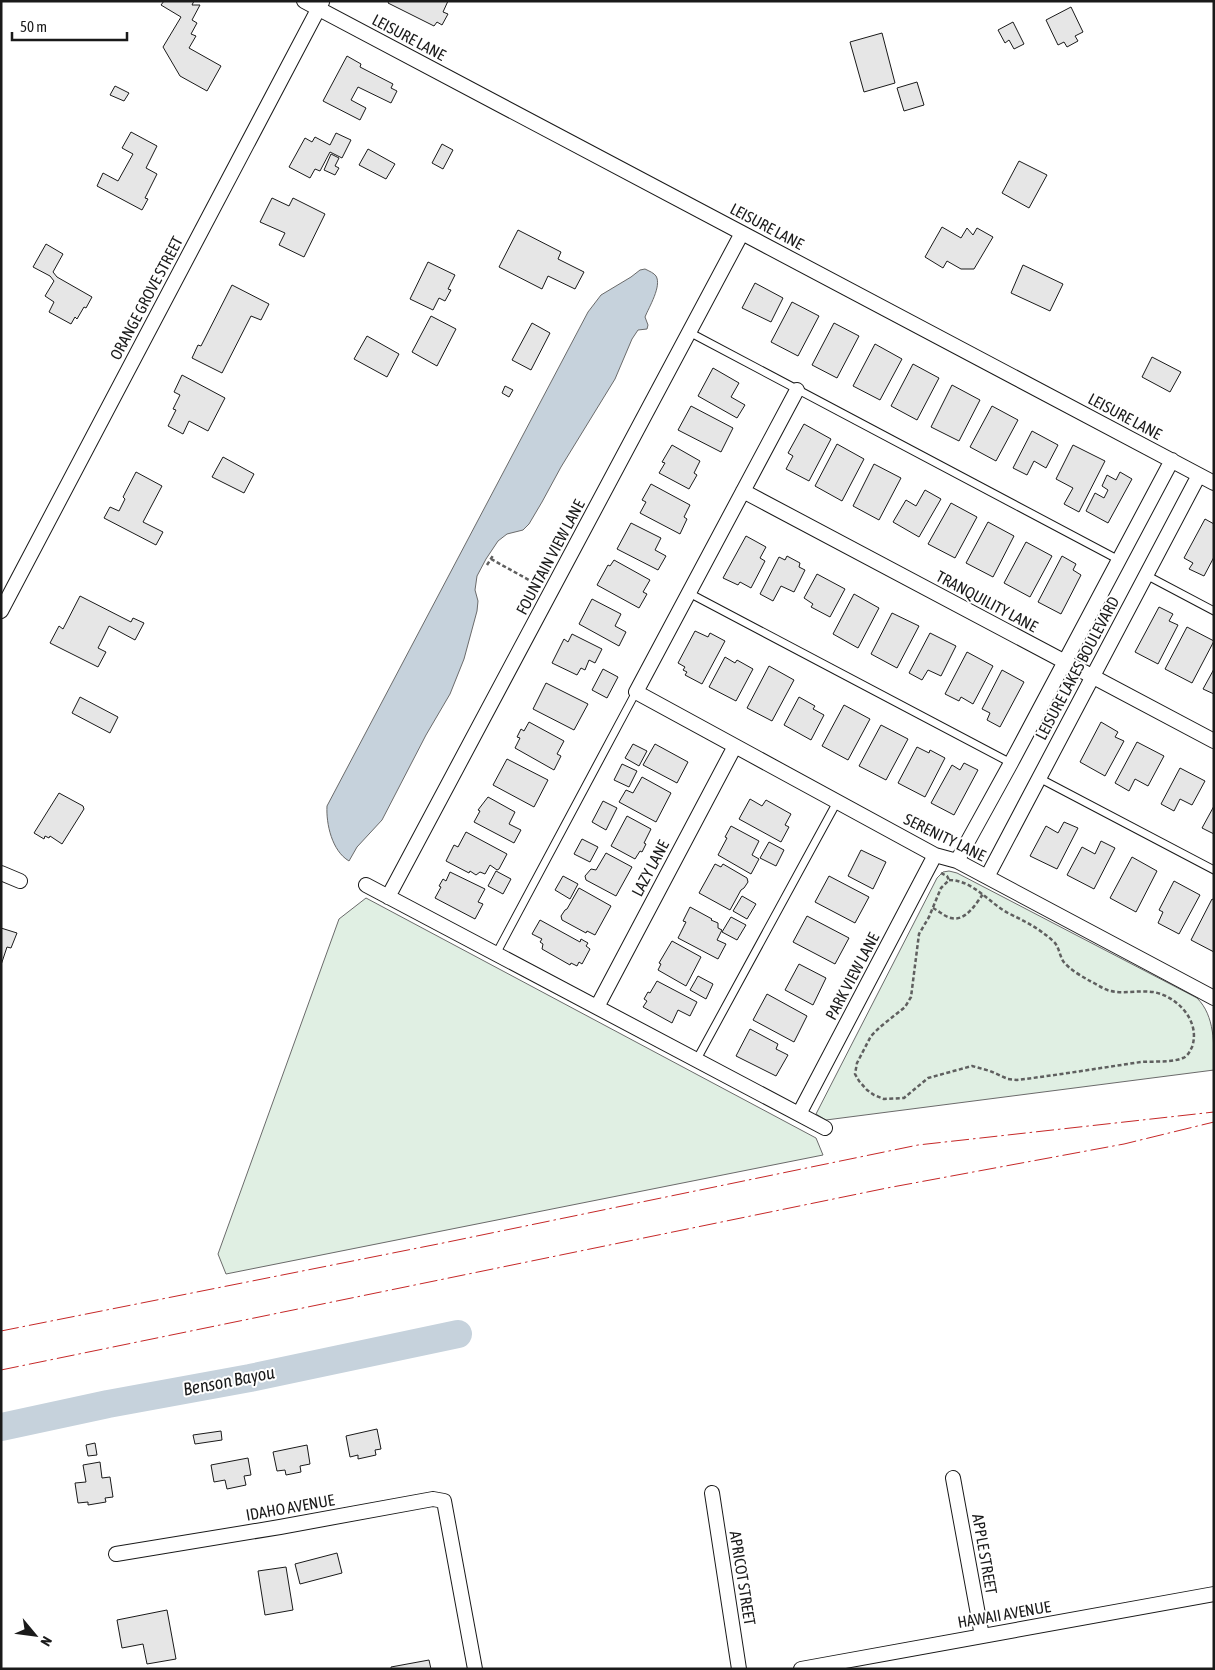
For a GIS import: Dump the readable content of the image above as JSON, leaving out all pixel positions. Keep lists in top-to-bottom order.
{
  "streets": {
    "street": [
      "LEISURE LANE",
      "ORANGE GROVE STREET",
      "FOUNTAIN VIEW LANE",
      "TRANQUILITY LANE",
      "LEISURE LAKES BOULEVARD",
      "SERENITY LANE",
      "LAZY LANE",
      "PARK VIEW LANE",
      "IDAHO AVENUE",
      "APPLE STREET",
      "APRICOT STREET",
      "HAWAII AVENUE"
    ]
  },
  "crossings": [
    ["LEISURE LANE", "ORANGE GROVE STREET"],
    ["LEISURE LANE", "FOUNTAIN VIEW LANE"],
    ["LEISURE LANE", "LEISURE LAKES BOULEVARD"],
    ["TRANQUILITY LANE", "LEISURE LAKES BOULEVARD"],
    ["LEISURE LAKES BOULEVARD", "SERENITY LANE"],
    ["SERENITY LANE", "LAZY LANE"],
    ["SERENITY LANE", "PARK VIEW LANE"],
    ["APPLE STREET", "HAWAII AVENUE"]
  ],
  "water": ["Benson Bayou"],
  "scale_bar": "50 m",
  "north": "bottom right"
}
